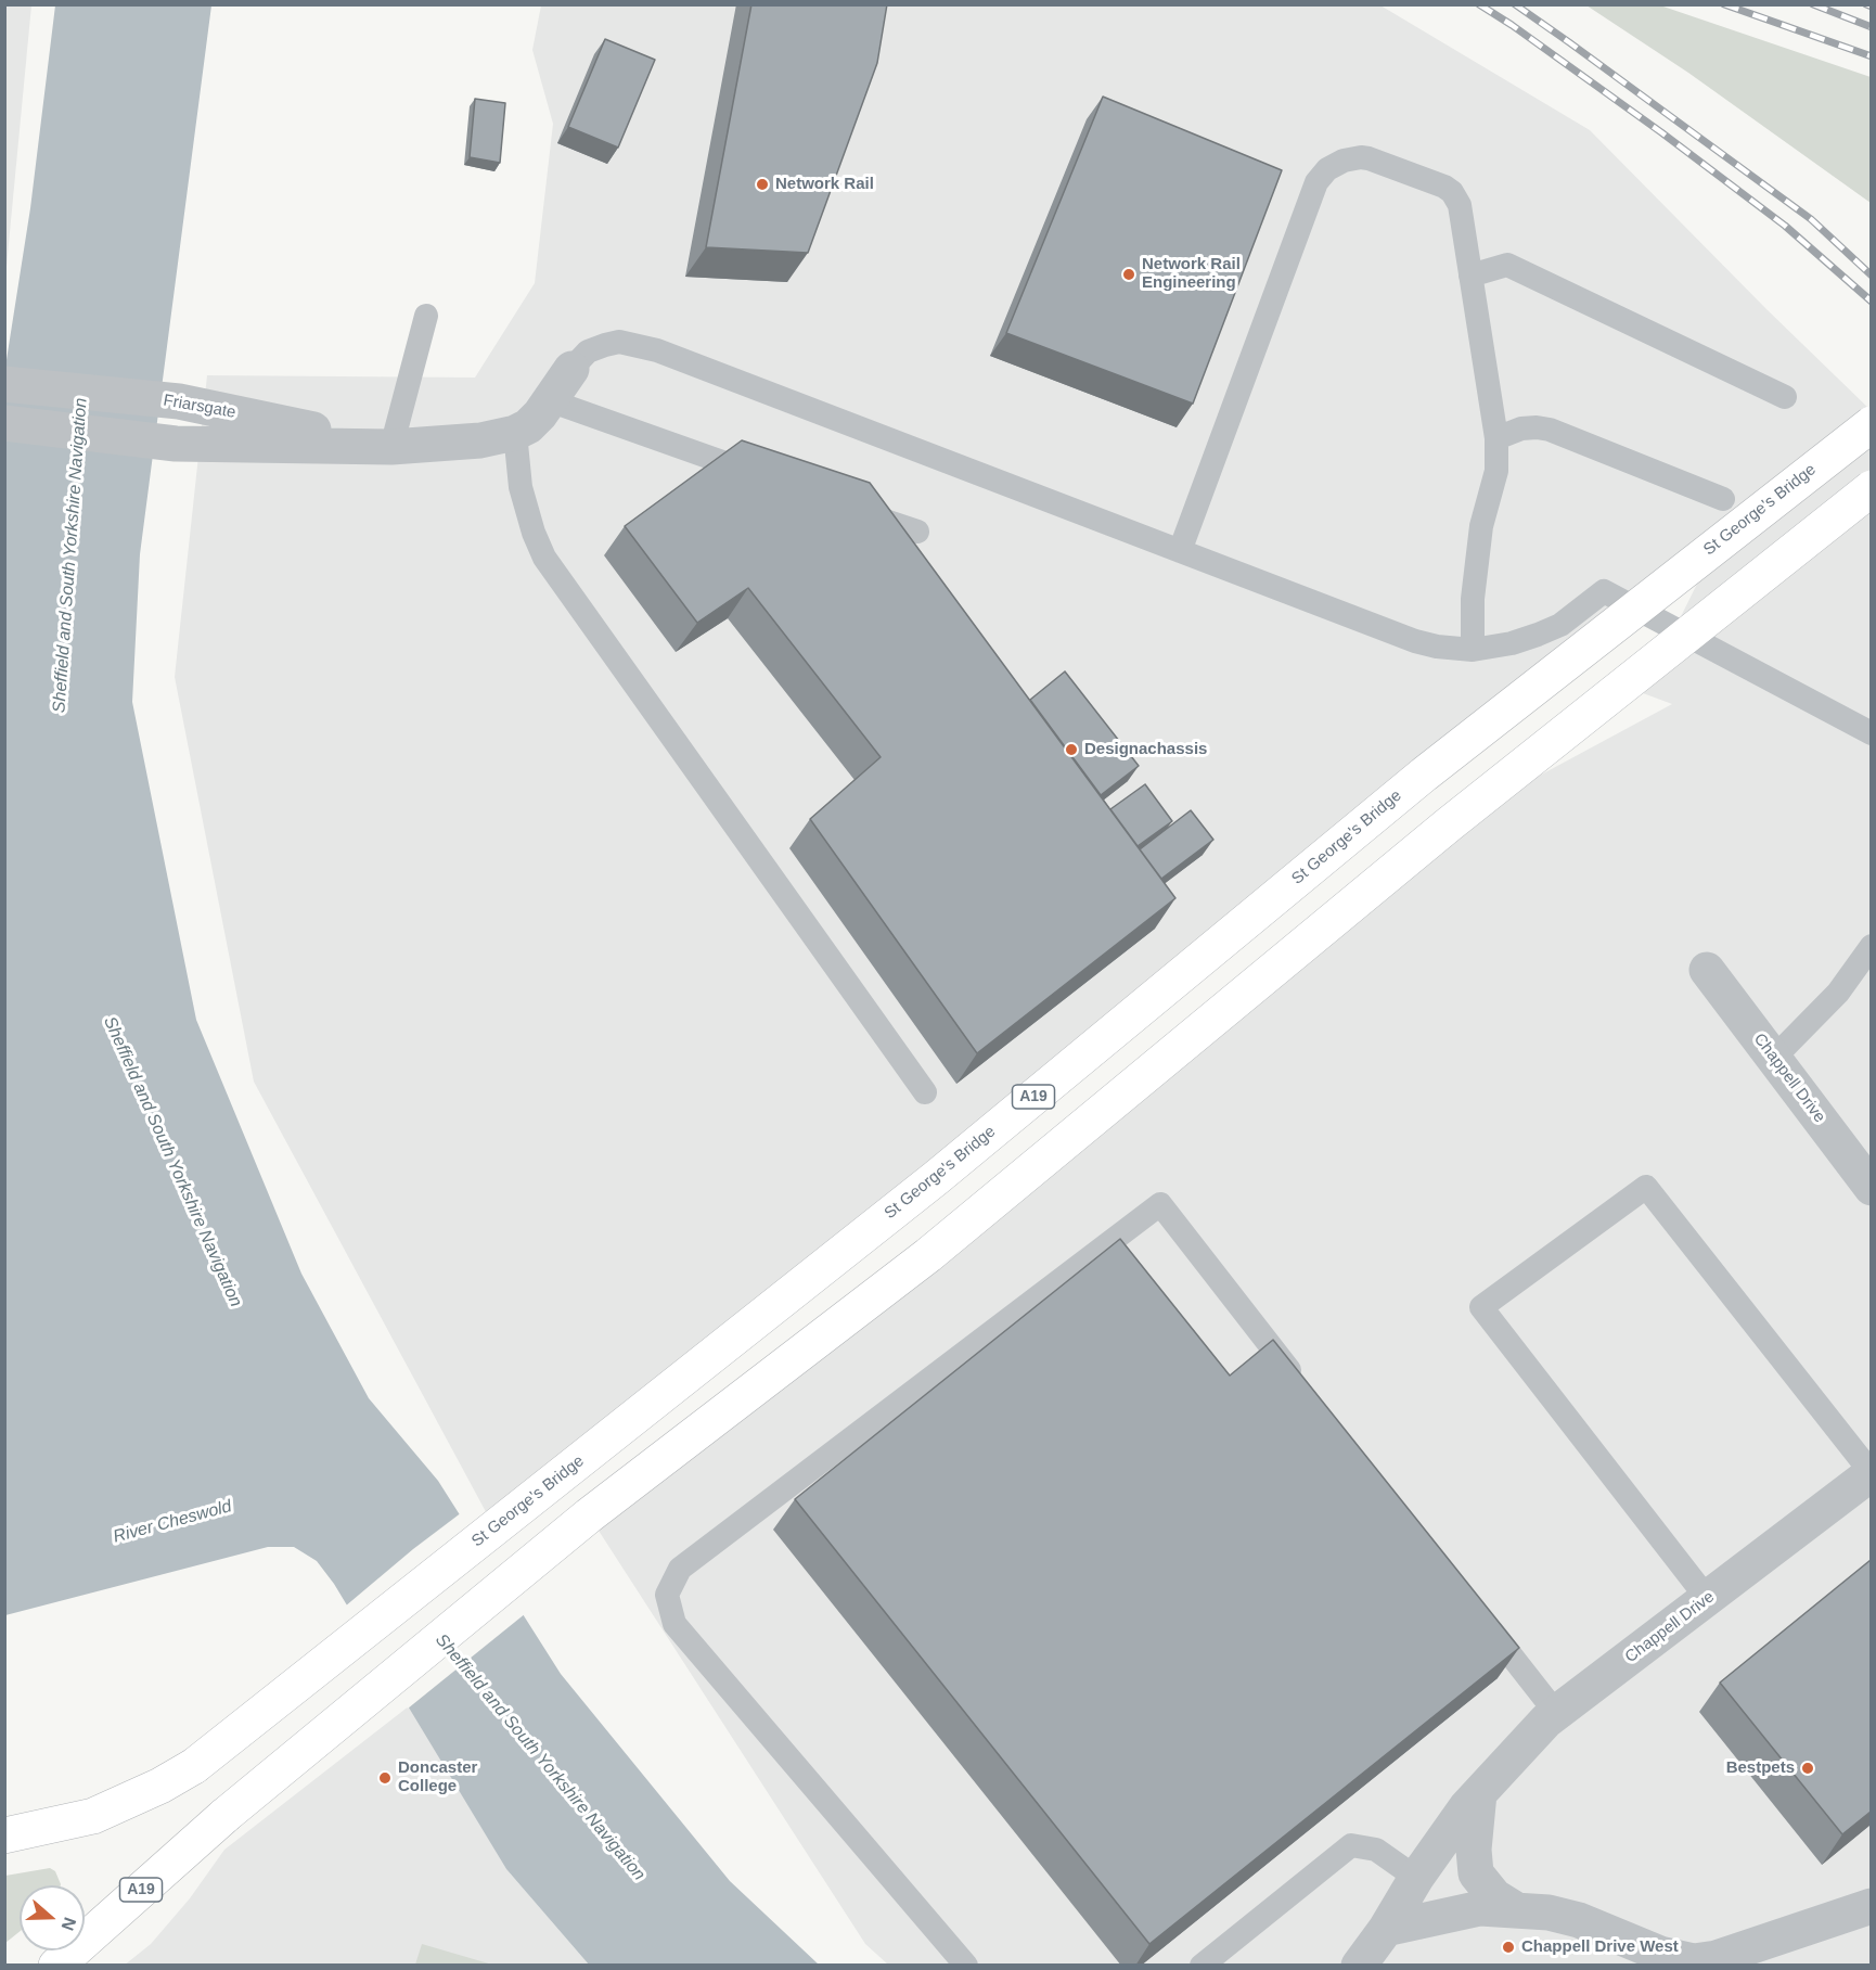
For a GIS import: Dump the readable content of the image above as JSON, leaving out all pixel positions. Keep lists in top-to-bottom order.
{
  "streets": {
    "highway": ["St George's Bridge", "A19"],
    "street": ["Friarsgate", "Chappell Drive"]
  },
  "water": ["Sheffield and South Yorkshire Navigation", "River Cheswold"],
  "places": [
    "Network Rail",
    "Network Rail Engineering",
    "Designachassis",
    "Bestpets",
    "Doncaster College",
    "Chappell Drive West"
  ],
  "north": "right"
}
